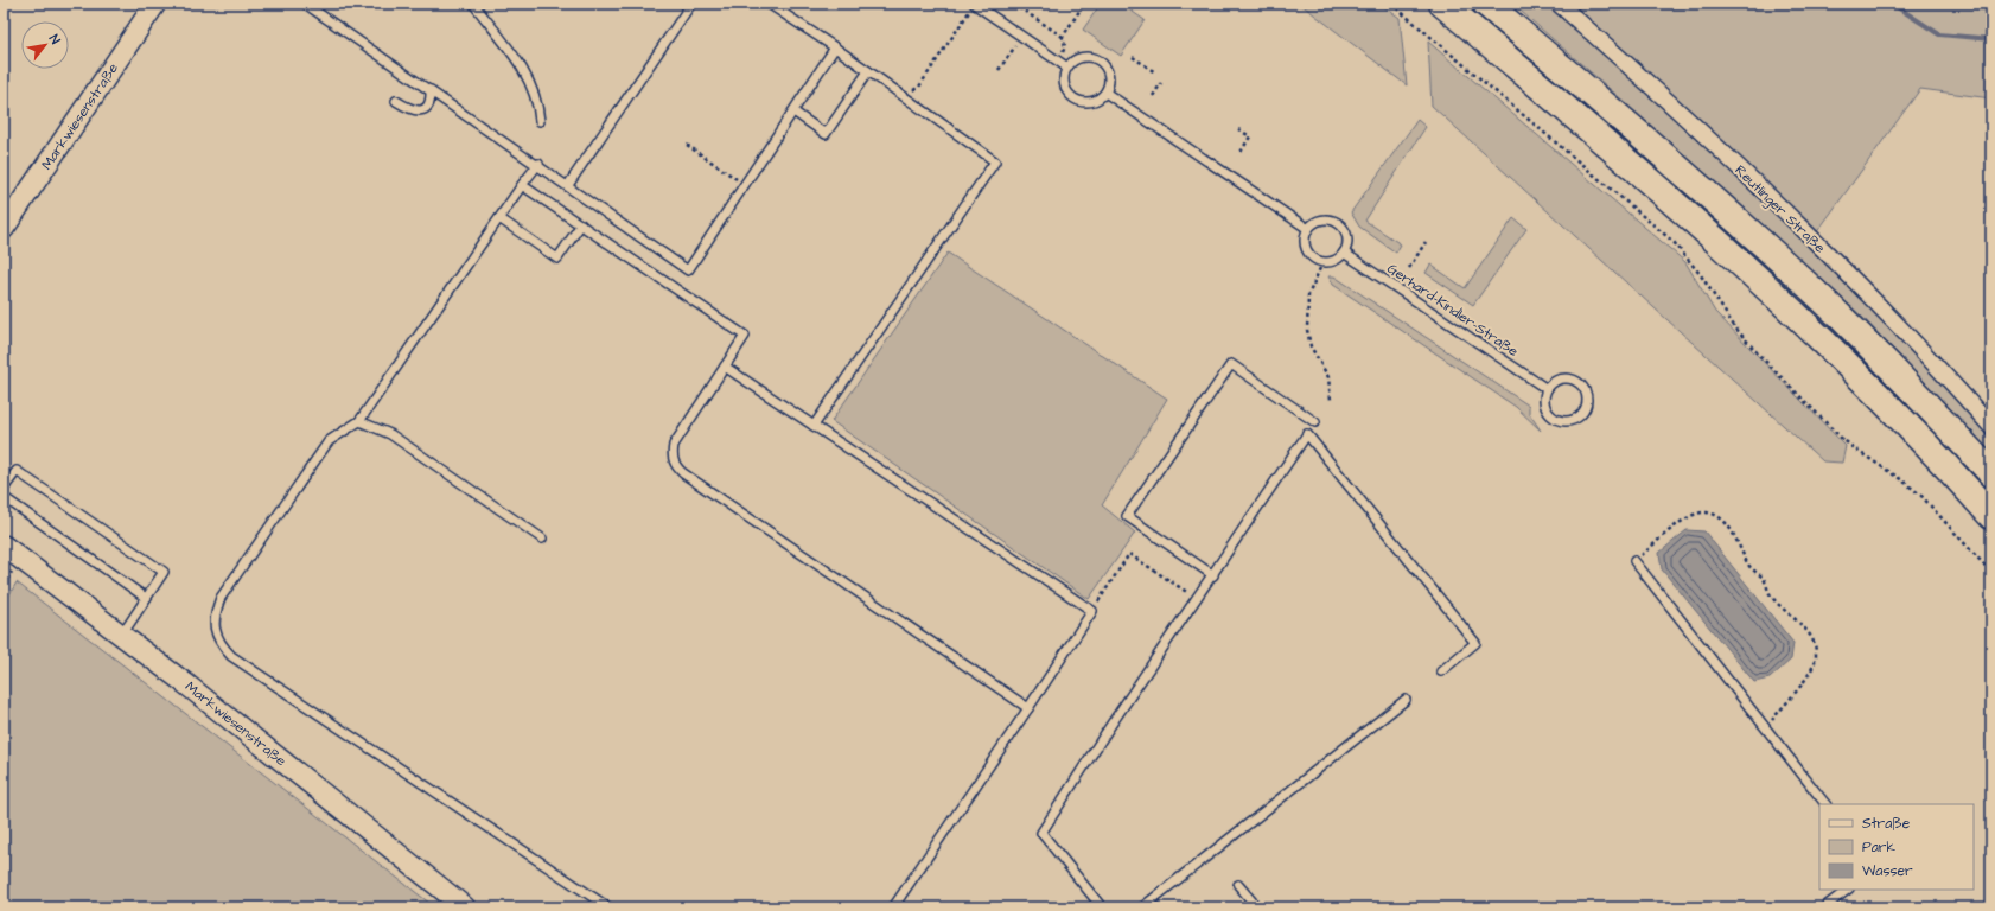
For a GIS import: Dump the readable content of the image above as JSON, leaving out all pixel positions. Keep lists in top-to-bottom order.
{
  "streets": {
    "street": ["Markwiesenstraße", "Reutlinger Straße"],
    "lane": ["Gerhard-Kindler-Straße"]
  },
  "legend": ["Straße", "Park", "Wasser"],
  "north": "top right"
}
